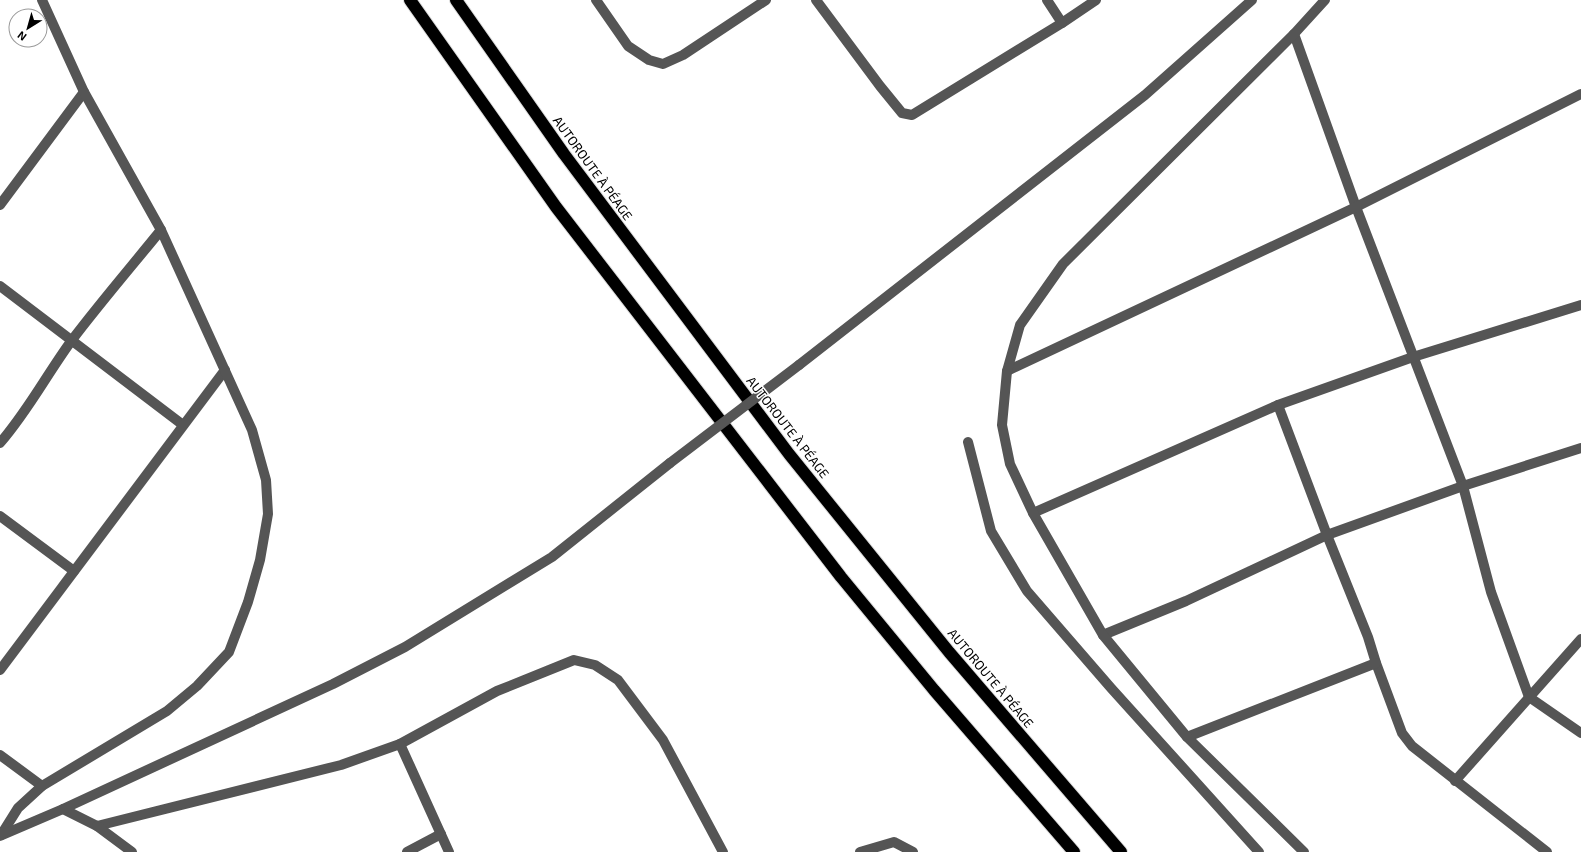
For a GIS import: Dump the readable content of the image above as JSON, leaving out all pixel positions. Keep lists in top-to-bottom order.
{
  "streets": {
    "highway": ["AUTOROUTE À PÉAGE"]
  },
  "north": "bottom left"
}
